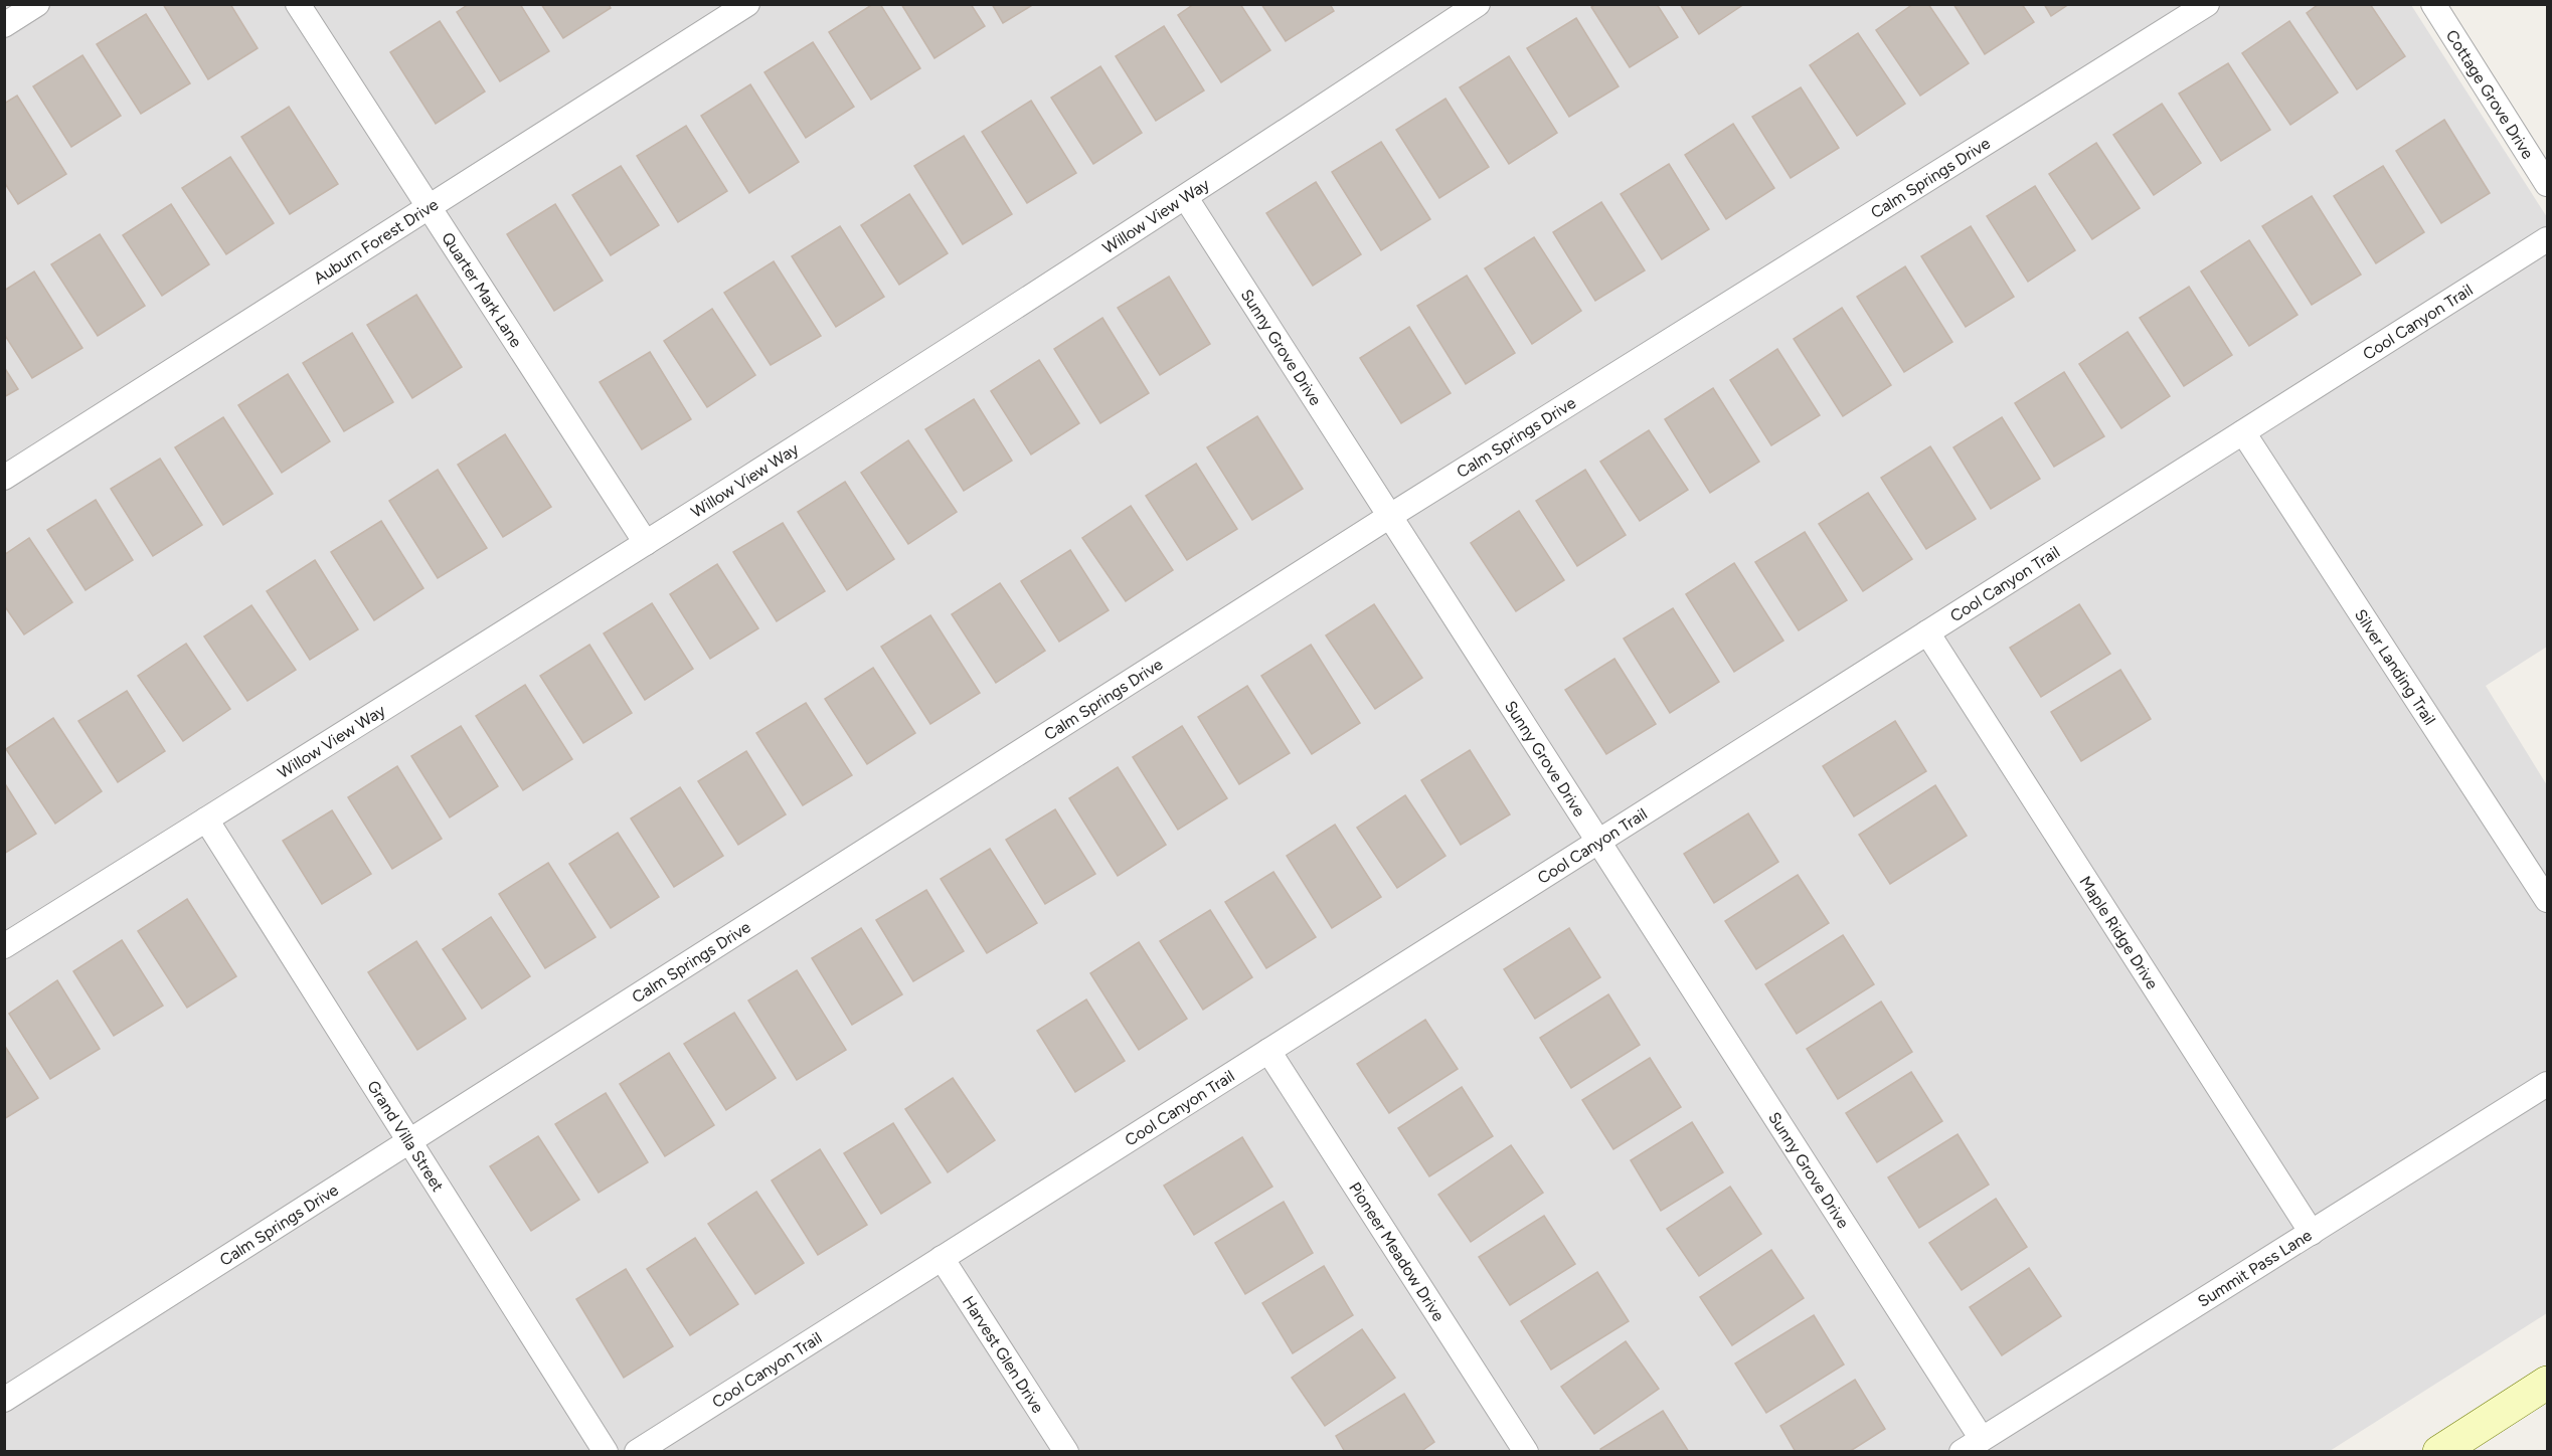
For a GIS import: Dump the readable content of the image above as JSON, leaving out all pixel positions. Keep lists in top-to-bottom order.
{
  "streets": {
    "street": [
      "Cottage Grove Drive",
      "Calm Springs Drive",
      "Willow View Way",
      "Auburn Forest Drive",
      "Quarter Mark Lane",
      "Cool Canyon Trail",
      "Sunny Grove Drive",
      "Silver Landing Trail",
      "Maple Ridge Drive",
      "Grand Villa Street",
      "Pioneer Meadow Drive",
      "Summit Pass Lane",
      "Harvest Glen Drive"
    ]
  },
  "crossings": [
    ["Calm Springs Drive", "Sunny Grove Drive"],
    ["Calm Springs Drive", "Grand Villa Street"],
    ["Willow View Way", "Quarter Mark Lane"],
    ["Willow View Way", "Sunny Grove Drive"],
    ["Willow View Way", "Grand Villa Street"],
    ["Auburn Forest Drive", "Quarter Mark Lane"],
    ["Cool Canyon Trail", "Sunny Grove Drive"],
    ["Cool Canyon Trail", "Silver Landing Trail"],
    ["Cool Canyon Trail", "Maple Ridge Drive"],
    ["Cool Canyon Trail", "Pioneer Meadow Drive"],
    ["Cool Canyon Trail", "Harvest Glen Drive"],
    ["Sunny Grove Drive", "Summit Pass Lane"],
    ["Maple Ridge Drive", "Summit Pass Lane"]
  ]
}
